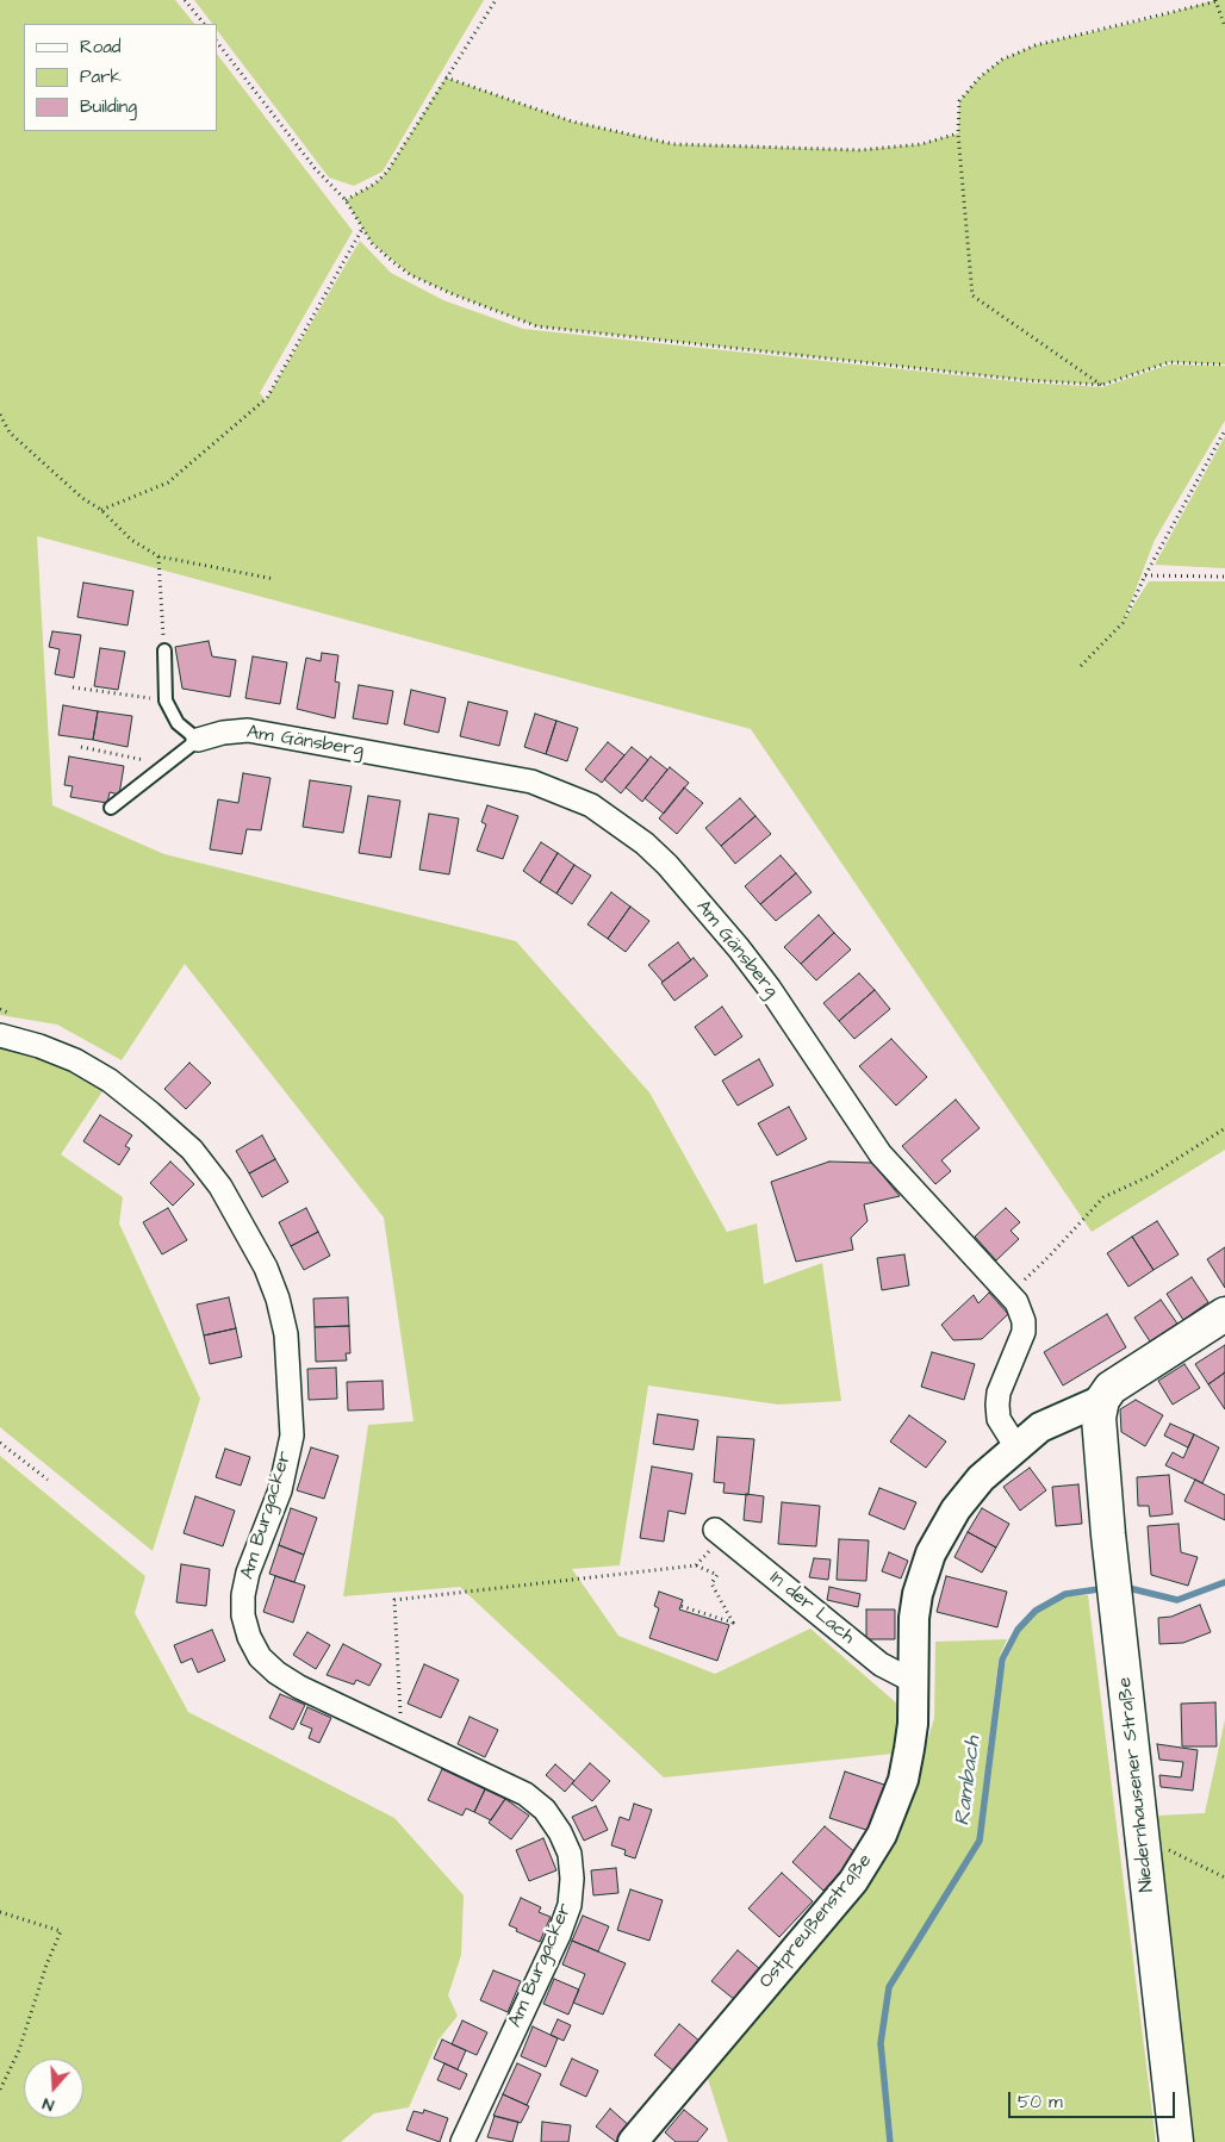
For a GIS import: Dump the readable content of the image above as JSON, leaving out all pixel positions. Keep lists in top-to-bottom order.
{
  "streets": {
    "main road": ["Niedernhausener Straße", "Ostpreußenstraße"],
    "street": ["Am Gänsberg", "Am Burgacker", "In der Lach"]
  },
  "crossings": [
    ["Am Gänsberg", "Ostpreußenstraße"],
    ["In der Lach", "Ostpreußenstraße"],
    ["Niedernhausener Straße", "Ostpreußenstraße"]
  ],
  "water": ["Rambach"],
  "legend": ["Road", "Park", "Building"],
  "scale_bar": "50 m",
  "north": "bottom"
}
